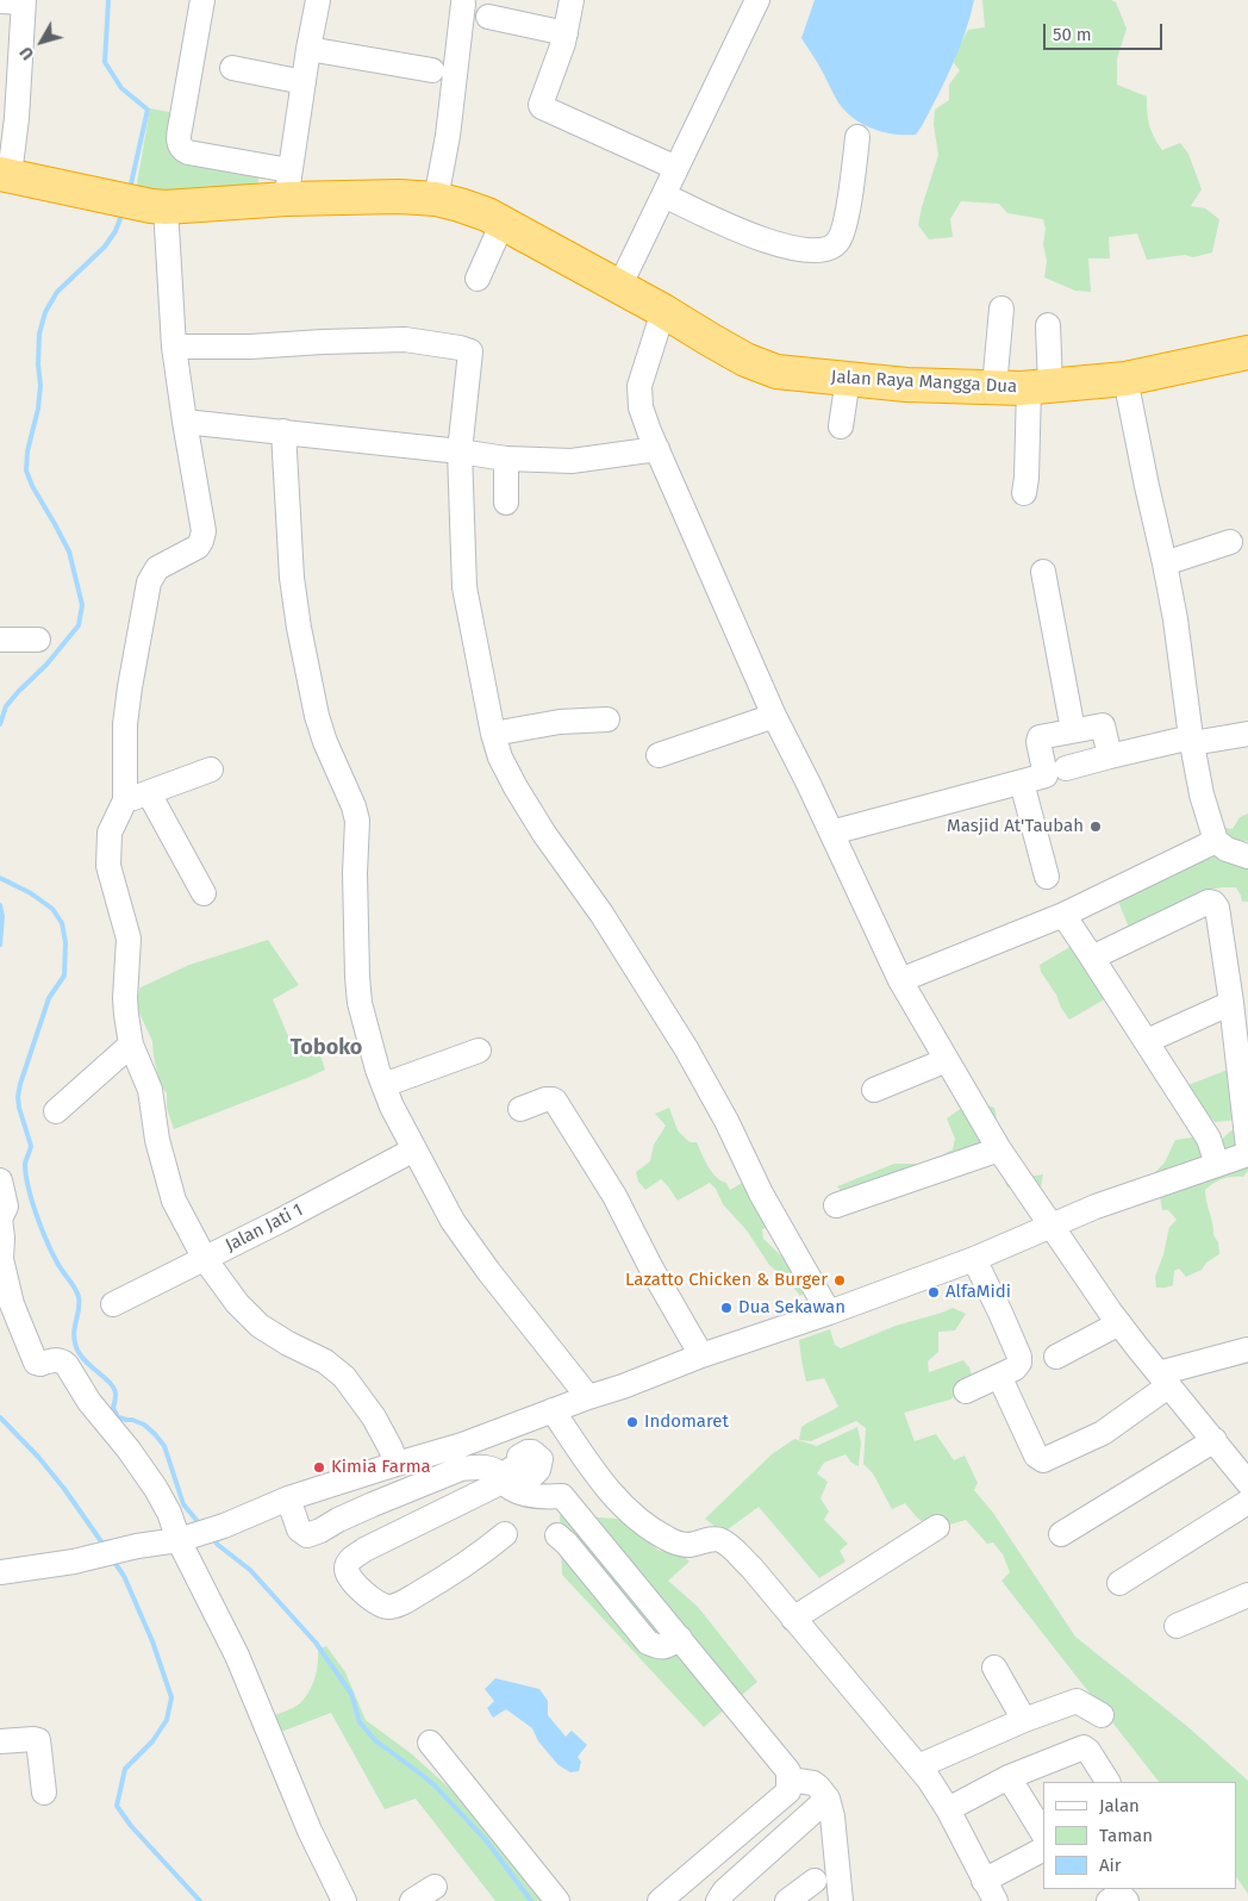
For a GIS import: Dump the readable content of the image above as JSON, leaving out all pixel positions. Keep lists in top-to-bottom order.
{
  "streets": {
    "highway": ["Jalan Raya Mangga Dua"],
    "street": ["Jalan Jati 1"]
  },
  "districts": ["Toboko"],
  "places": [
    "Masjid At'Taubah",
    "Lazatto Chicken & Burger",
    "AlfaMidi",
    "Dua Sekawan",
    "Indomaret",
    "Kimia Farma"
  ],
  "legend": ["Jalan", "Taman", "Air"],
  "scale_bar": "50 m",
  "north": "bottom left"
}
